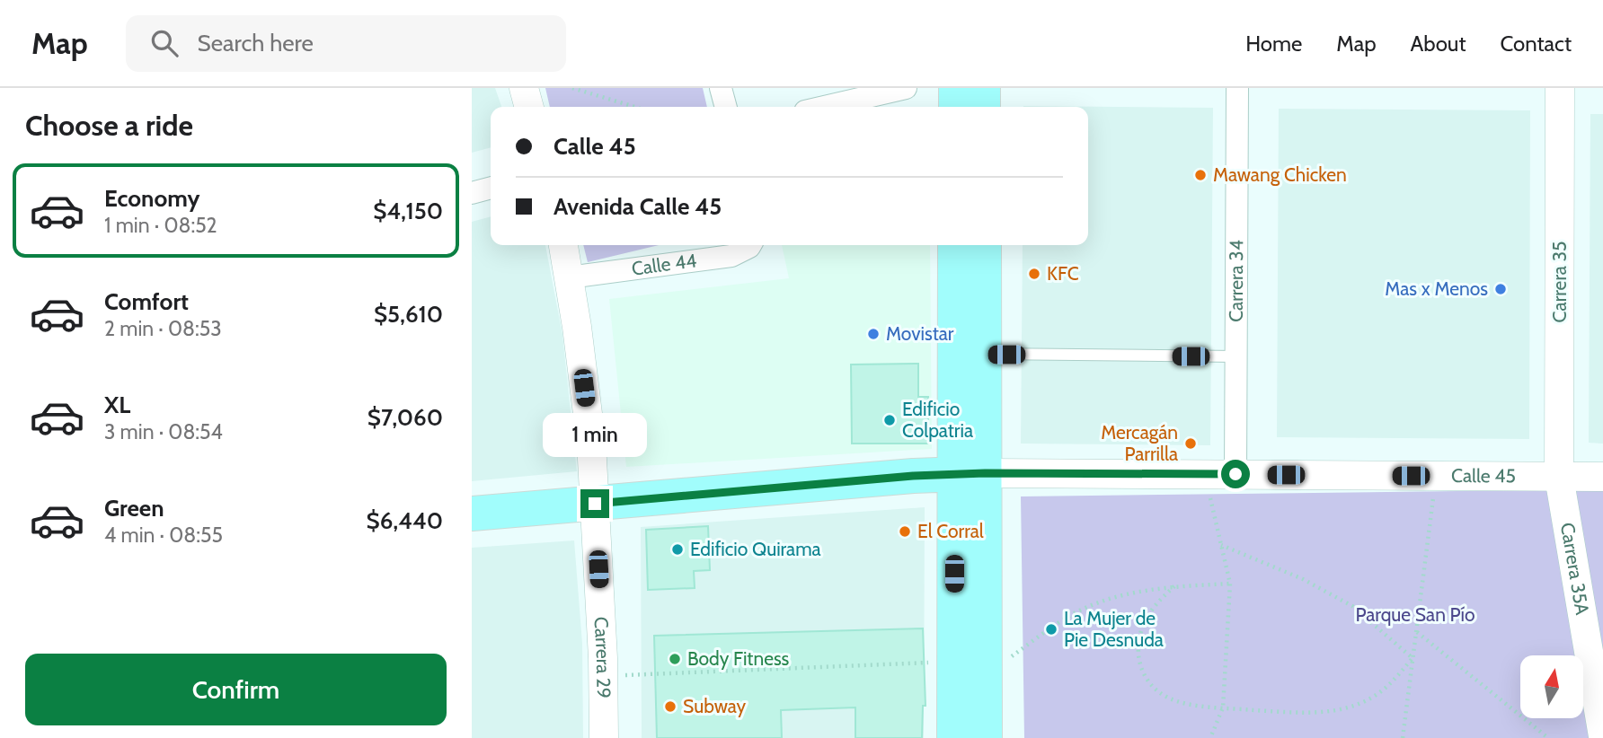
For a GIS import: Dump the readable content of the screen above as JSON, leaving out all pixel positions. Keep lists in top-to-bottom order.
{
  "streets": {
    "street": [
      "Calle 44",
      "Carrera 34",
      "Carrera 35",
      "Calle 45",
      "Carrera 35A",
      "Carrera 29"
    ]
  },
  "crossings": [
    ["Calle 44", "Carrera 29"],
    ["Carrera 34", "Calle 45"],
    ["Carrera 35", "Calle 45"],
    ["Carrera 35", "Carrera 35A"],
    ["Calle 45", "Carrera 35A"]
  ],
  "parks": ["Parque San Pío"],
  "places": [
    "Mawang Chicken",
    "KFC",
    "Mas x Menos",
    "Movistar",
    "Edificio Colpatria",
    "Mercagán Parrilla",
    "El Corral",
    "Edificio Quirama",
    "La Mujer de Pie Desnuda",
    "Body Fitness",
    "Subway"
  ],
  "north": "top",
  "page": {
    "header": "Map",
    "search": "Search here",
    "nav": [
      "Home",
      "Map",
      "About",
      "Contact"
    ],
    "heading": "Choose a ride",
    "banner": ["Calle 45", "Avenida Calle 45"],
    "list": [
      {
        "name": "Economy",
        "note": "1 min · 08:52",
        "value": "$4,150"
      },
      {
        "name": "Comfort",
        "note": "2 min · 08:53",
        "value": "$5,610"
      },
      {
        "name": "XL",
        "note": "3 min · 08:54",
        "value": "$7,060"
      },
      {
        "name": "Green",
        "note": "4 min · 08:55",
        "value": "$6,440"
      }
    ],
    "bubble": "1 min",
    "buttons": "Confirm"
  }
}
